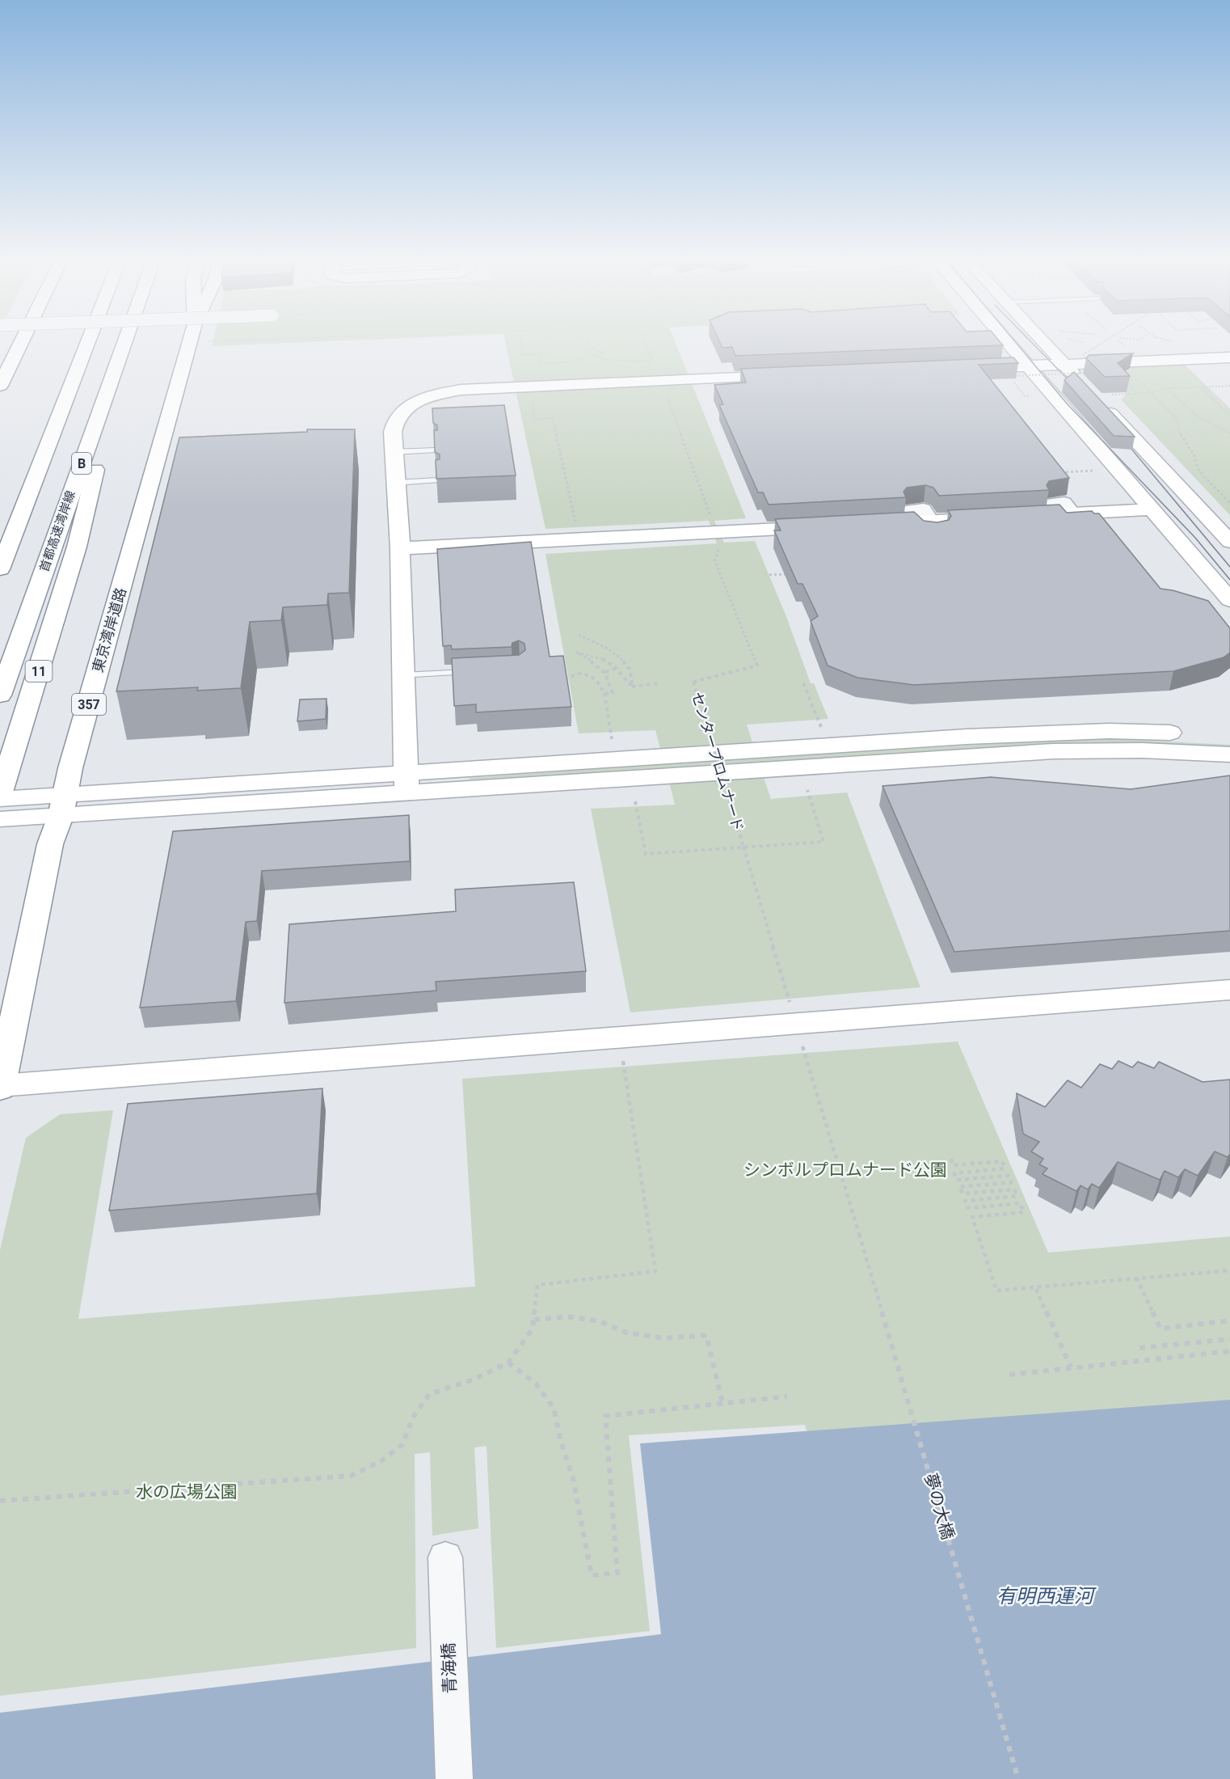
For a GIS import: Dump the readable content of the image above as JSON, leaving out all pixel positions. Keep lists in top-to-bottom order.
{
  "streets": {
    "main road": [
      "B",
      "首都高速湾岸線",
      "東京湾岸道路",
      "11",
      "357"
    ],
    "street": ["青海橋"],
    "path": ["センタープロムナード", "夢の大橋"]
  },
  "crossings": [
    ["首都高速湾岸線", "11"]
  ],
  "water": ["有明西運河"],
  "parks": ["シンボルプロムナード公園", "水の広場公園"]
}
